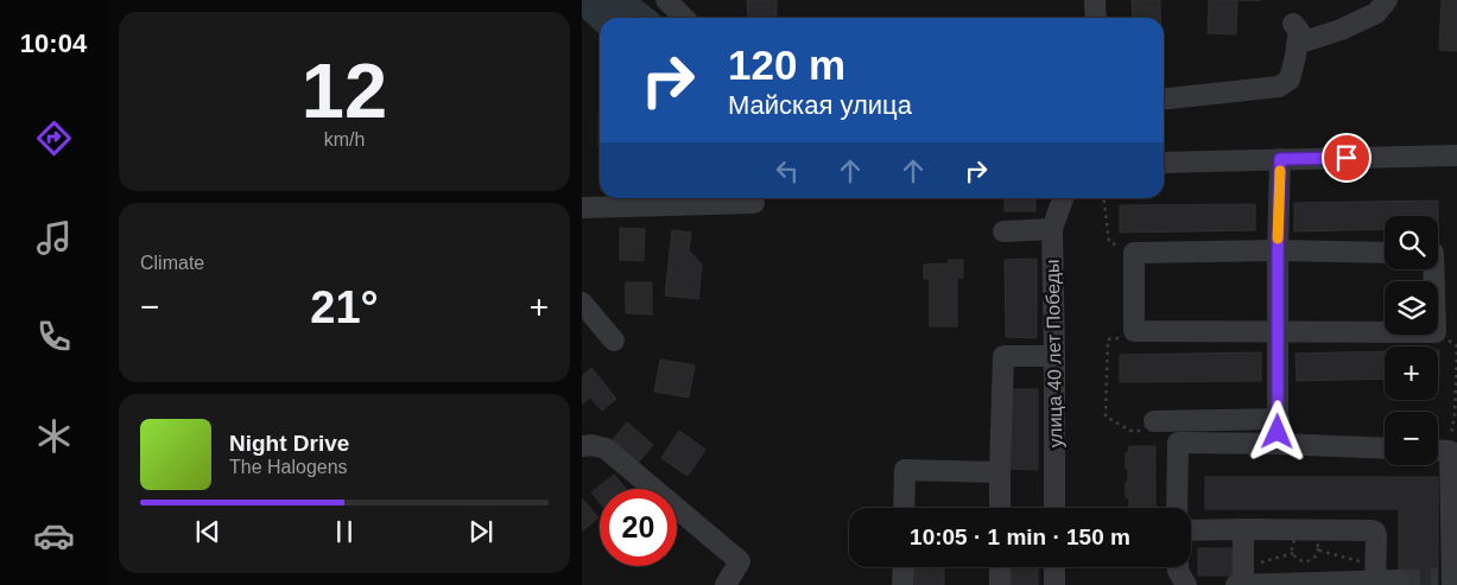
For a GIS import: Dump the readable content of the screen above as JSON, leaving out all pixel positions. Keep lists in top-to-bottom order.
{
  "streets": {
    "street": ["улица 40 лет Победы"]
  },
  "page": {
    "tabs": "10:04",
    "tile": [
      ["12", "km/h"],
      "Climate"
    ],
    "turn": ["120 m", "Майская улица"],
    "map_buttons": ["+", "−"],
    "heat": ["−", "21°", "+"],
    "song": ["Night Drive", "The Halogens"],
    "limit": "20",
    "trip": "10:05 · 1 min · 150 m"
  }
}
